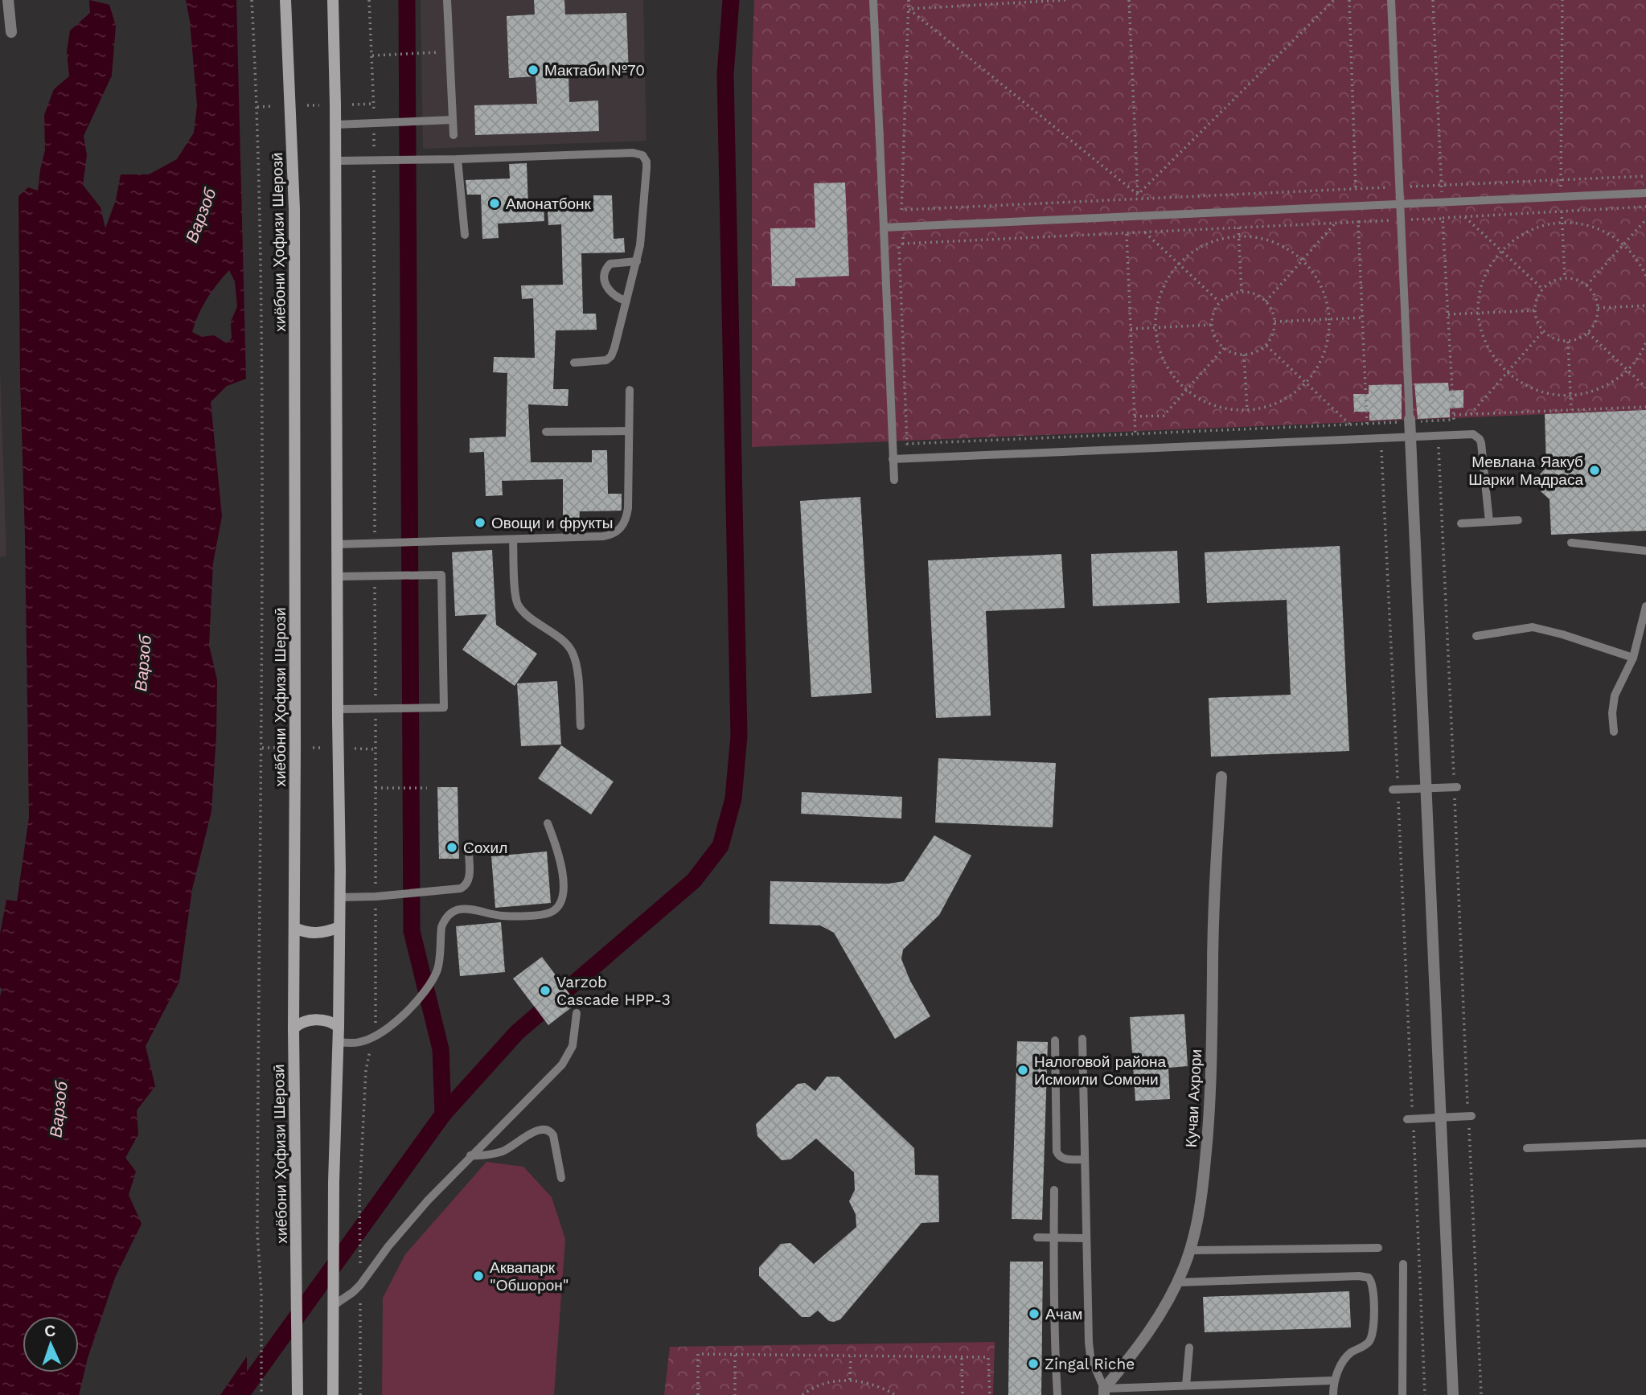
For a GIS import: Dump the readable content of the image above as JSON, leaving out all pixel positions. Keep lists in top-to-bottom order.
{
  "streets": {
    "main road": ["хиёбони Ҳофизи Шерозӣ"],
    "street": ["Кучаи Ахрори"]
  },
  "water": ["Варзоб"],
  "places": [
    "Мактаби №70",
    "Амонатбонк",
    "Мевлана Яакуб Шарки Мадраса",
    "Овощи и фрукты",
    "Сохил",
    "Varzob Cascade HPP-3",
    "Налоговой района Исмоили Сомони",
    "Аквапарк \"Обшорон\"",
    "Ачам",
    "Zingal Riche"
  ],
  "north": "top"
}
